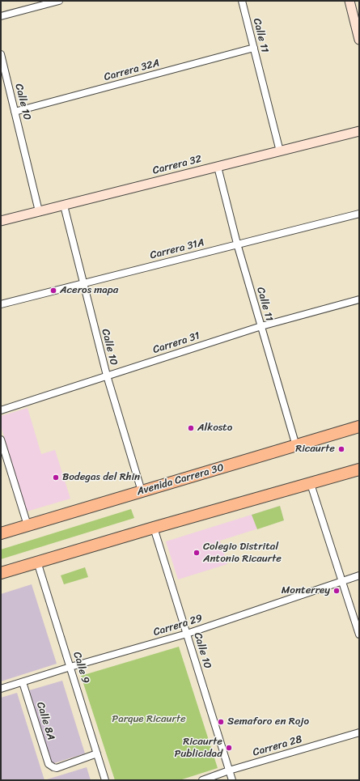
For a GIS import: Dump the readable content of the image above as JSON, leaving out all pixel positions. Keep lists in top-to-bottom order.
{
  "streets": {
    "highway": ["Avenida Carrera 30"],
    "street": [
      "Calle 11",
      "Carrera 32A",
      "Calle 10",
      "Carrera 32",
      "Carrera 31A",
      "Carrera 31",
      "Carrera 29",
      "Calle 9",
      "Calle 8A",
      "Carrera 28"
    ]
  },
  "crossings": [
    ["Calle 11", "Carrera 32A"],
    ["Calle 11", "Carrera 32"],
    ["Calle 11", "Carrera 31A"],
    ["Calle 11", "Carrera 31"],
    ["Calle 11", "Avenida Carrera 30"],
    ["Carrera 32A", "Calle 10"],
    ["Calle 10", "Carrera 32"],
    ["Calle 10", "Carrera 31A"],
    ["Calle 10", "Carrera 31"],
    ["Calle 10", "Avenida Carrera 30"],
    ["Calle 10", "Carrera 29"],
    ["Calle 10", "Carrera 28"],
    ["Carrera 29", "Calle 9"],
    ["Carrera 29", "Calle 8A"],
    ["Calle 9", "Calle 8A"]
  ],
  "parks": ["Parque Ricaurte"],
  "places": [
    "Aceros mapa",
    "Alkosto",
    "Ricaurte",
    "Bodegas del Rhin",
    "Colegio Distrital Antonio Ricaurte",
    "Monterrey",
    "Semaforo en Rojo",
    "Ricaurte Publicidad"
  ]
}
